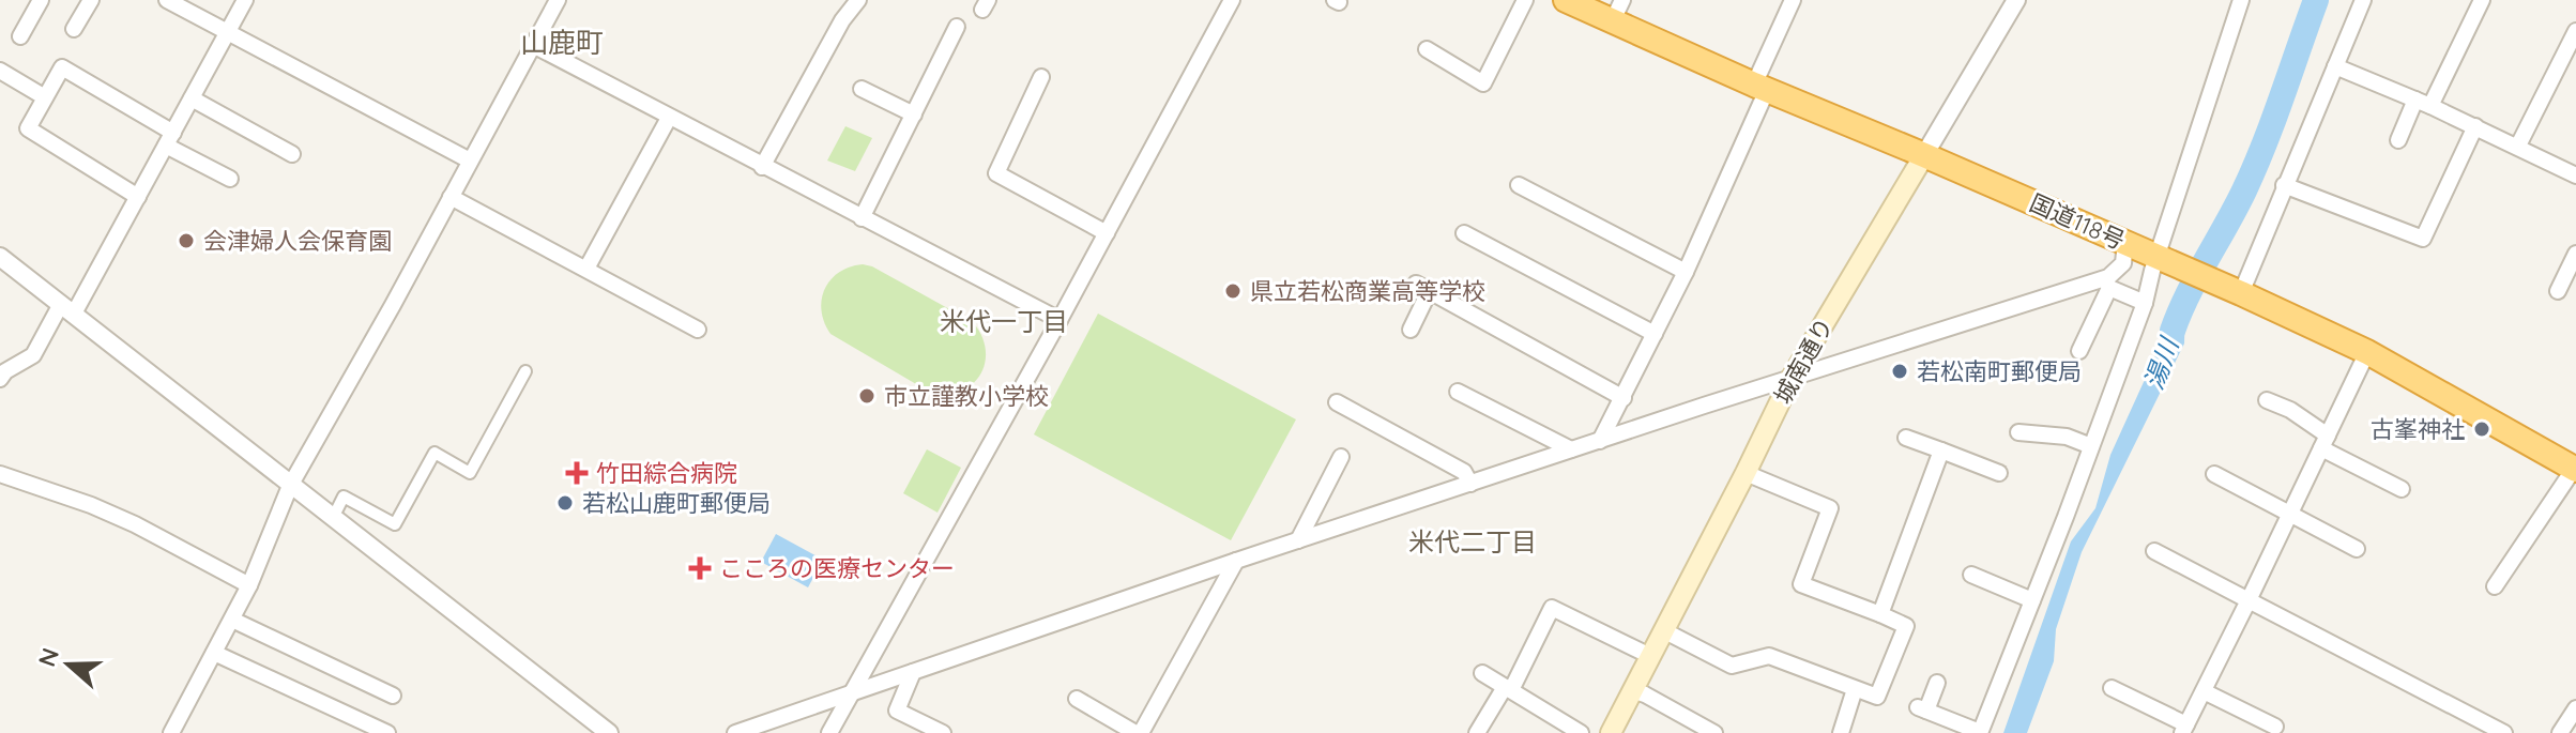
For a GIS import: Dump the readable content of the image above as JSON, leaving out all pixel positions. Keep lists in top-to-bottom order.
{
  "streets": {
    "highway": ["国道118号"],
    "main road": ["城南通り"]
  },
  "crossings": [
    ["国道118号", "城南通り"]
  ],
  "districts": ["山鹿町", "米代一丁目", "米代二丁目"],
  "water": ["湯川"],
  "places": {
    "other": [
      "会津婦人会保育園",
      "県立若松商業高等学校",
      "若松南町郵便局",
      "市立謹教小学校",
      "古峯神社",
      "若松山鹿町郵便局"
    ],
    "health": ["竹田綜合病院", "こころの医療センター"]
  },
  "north": "left"
}
